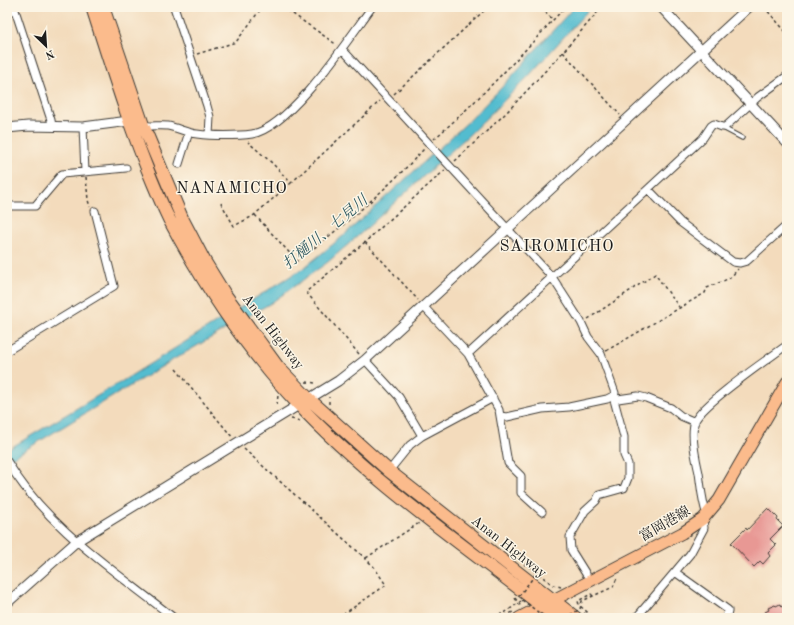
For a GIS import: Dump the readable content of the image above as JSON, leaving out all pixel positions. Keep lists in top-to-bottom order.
{
  "streets": {
    "highway": ["Anan Highway"],
    "main road": ["富岡港線"]
  },
  "crossings": [
    ["Anan Highway", "富岡港線"]
  ],
  "districts": ["NANAMICHO", "SAIROMICHO"],
  "water": ["打樋川、七見川"],
  "north": "bottom right"
}
